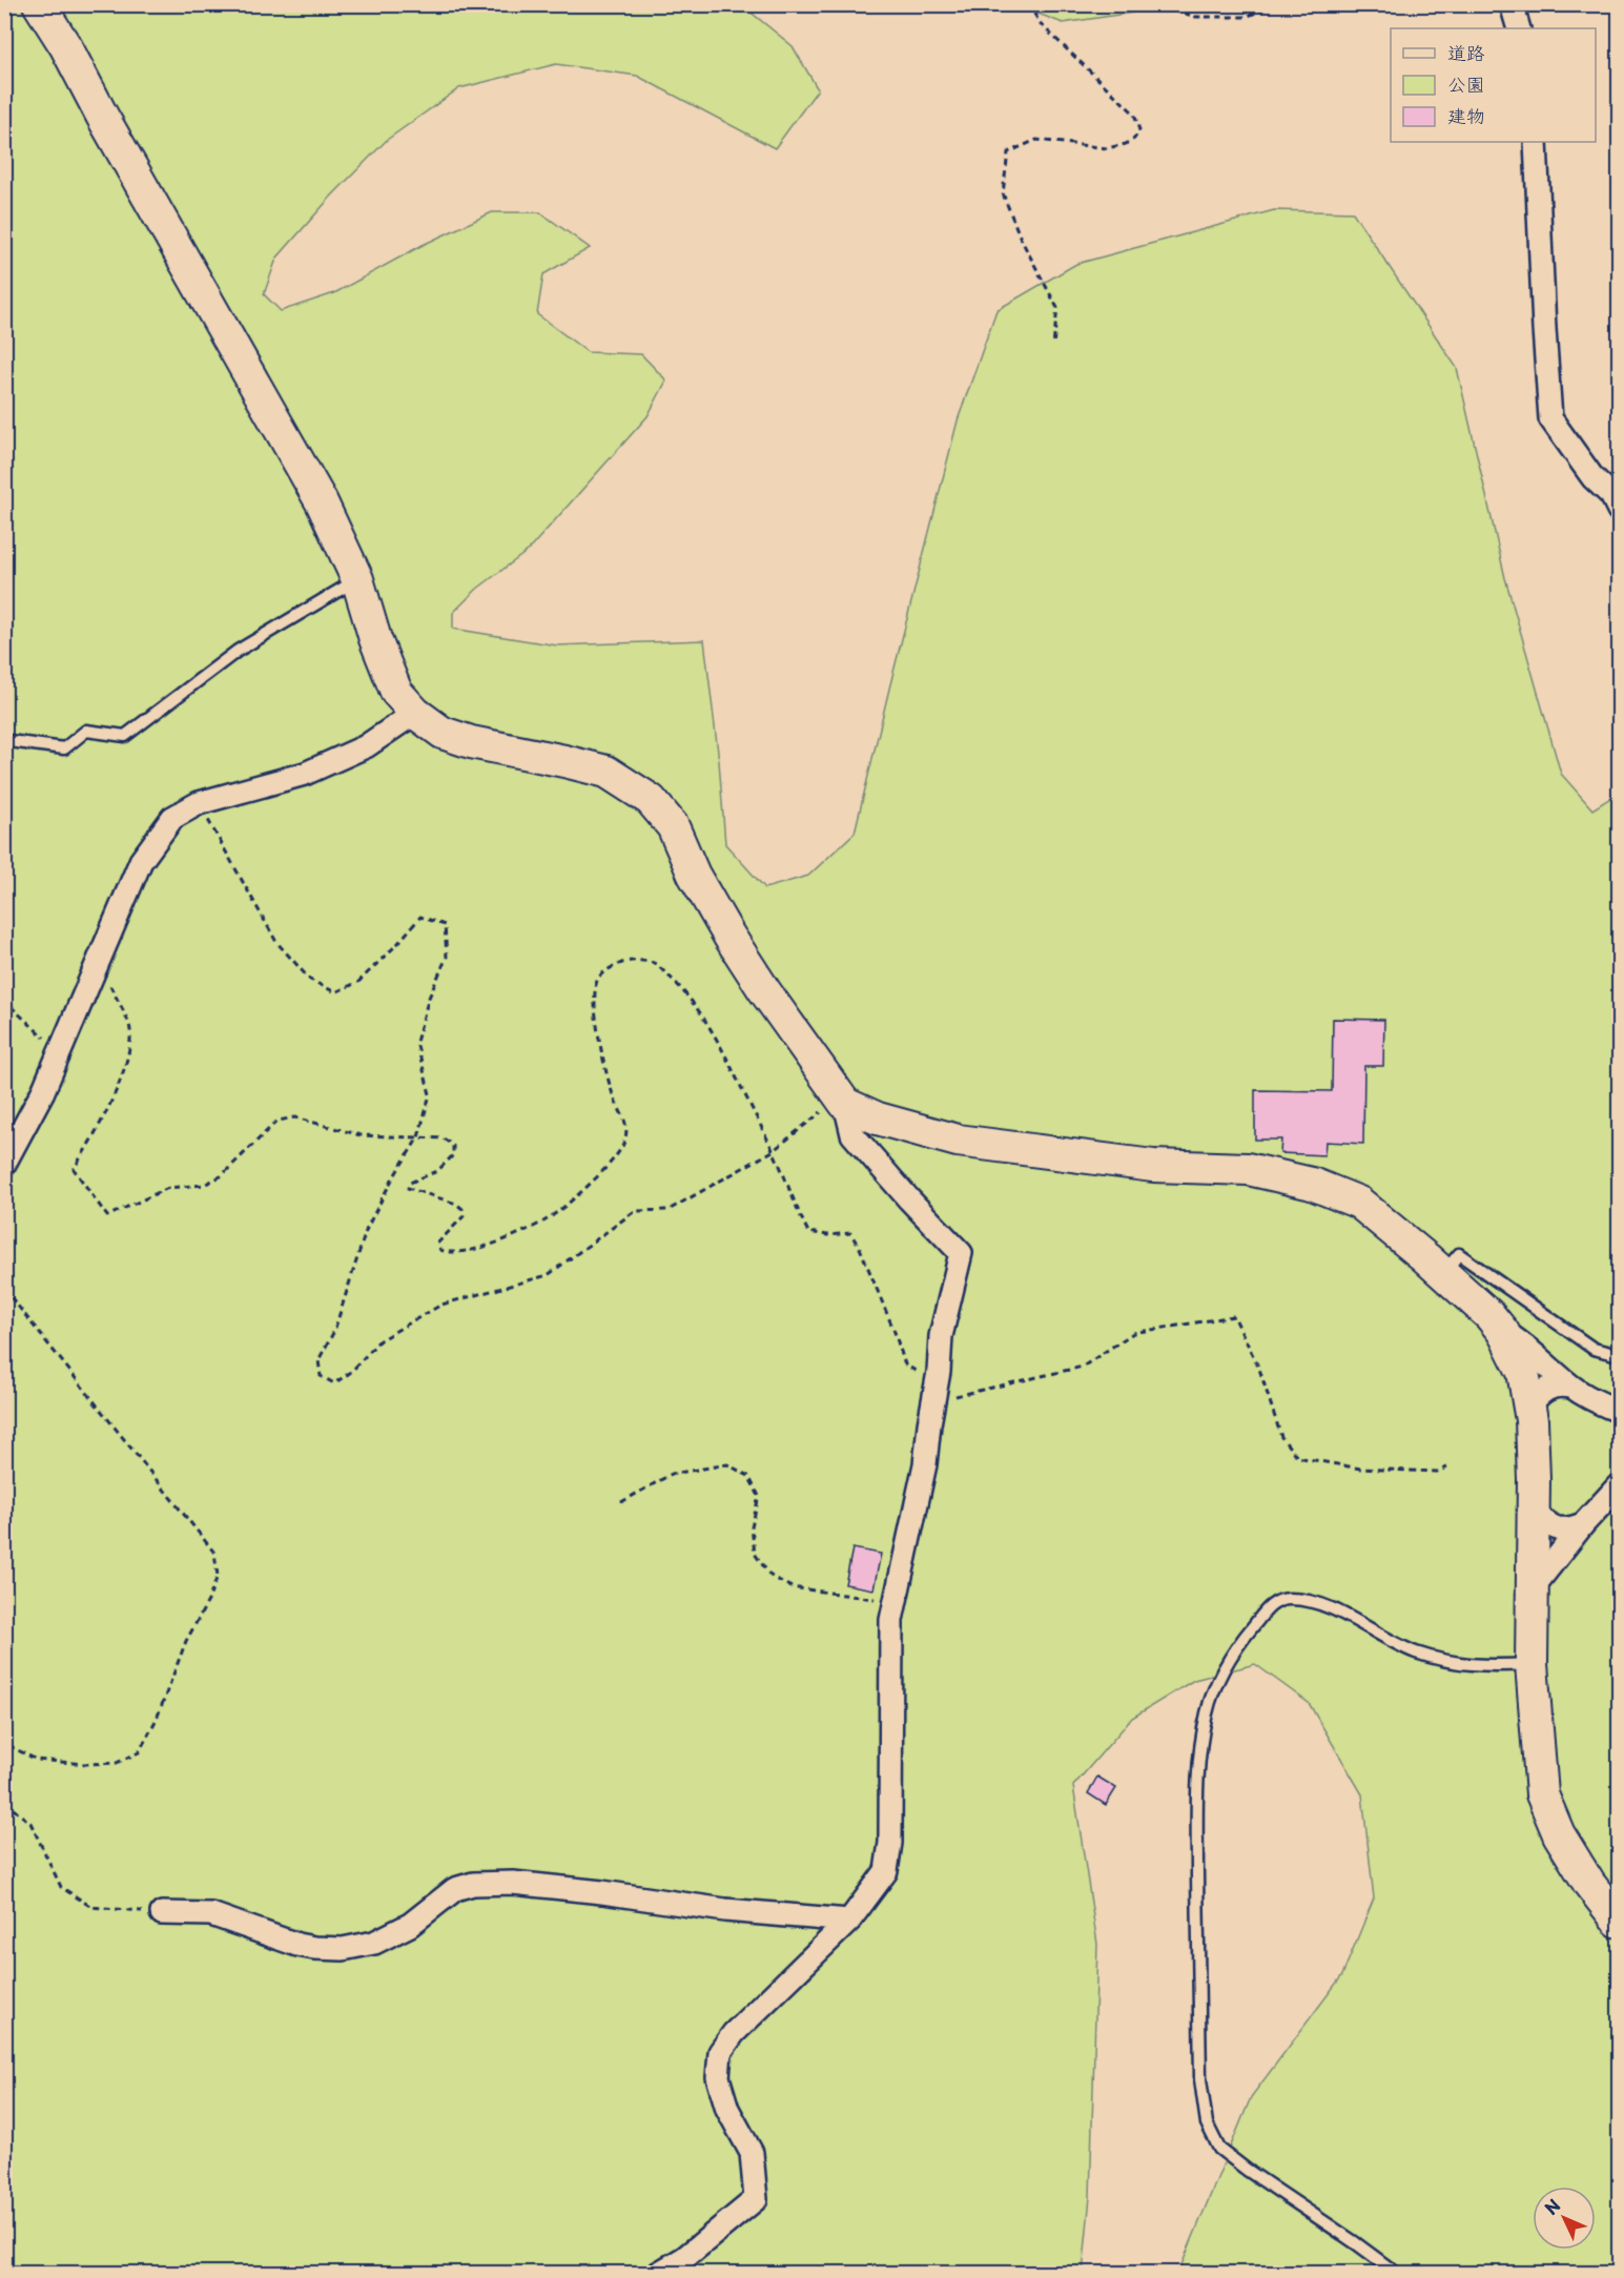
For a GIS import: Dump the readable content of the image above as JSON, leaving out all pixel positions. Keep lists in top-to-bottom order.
{
  "legend": ["道路", "公園", "建物"],
  "north": "top left"
}
